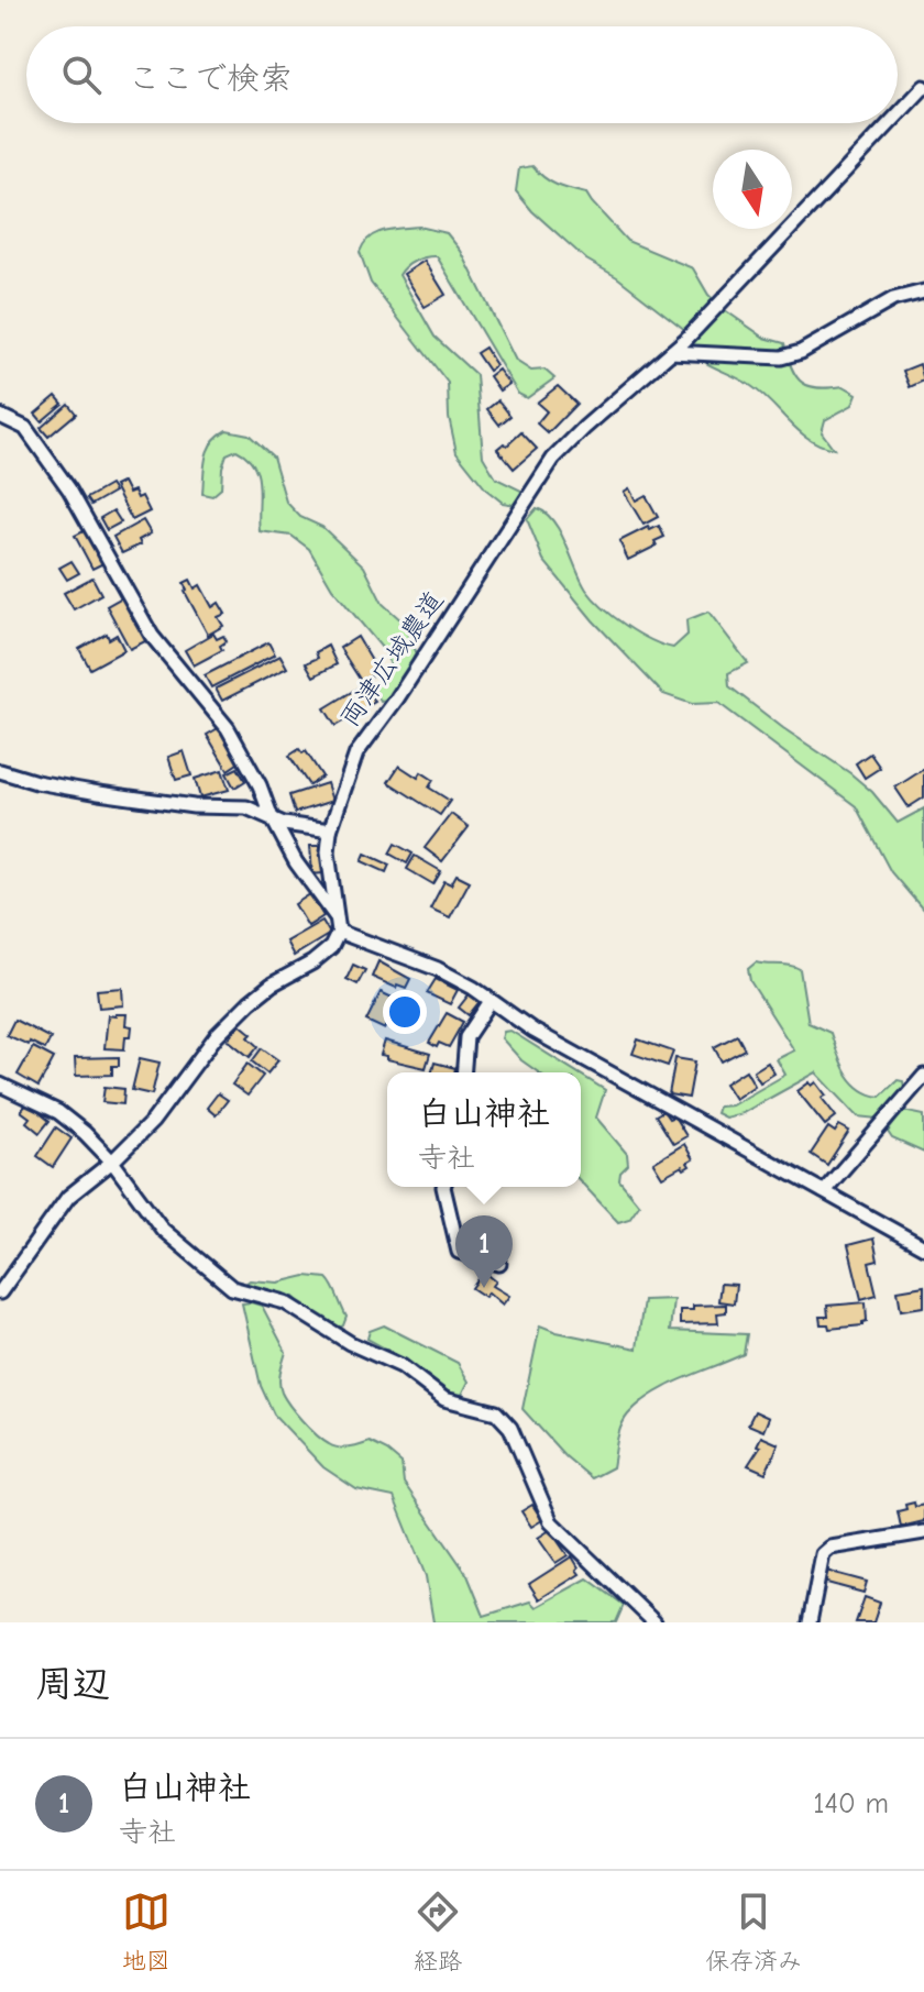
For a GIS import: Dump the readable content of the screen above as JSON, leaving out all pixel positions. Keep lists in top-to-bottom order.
{
  "streets": {
    "street": ["両津広域農道"]
  },
  "north": "bottom",
  "page": {
    "search": "ここで検索",
    "popup": ["白山神社", "寺社"],
    "pins": "1",
    "heading": "周辺",
    "list": [
      {
        "mark": "1",
        "name": "白山神社",
        "note": "寺社",
        "value": "140 m"
      }
    ],
    "nav": ["地図", "経路", "保存済み"]
  }
}
